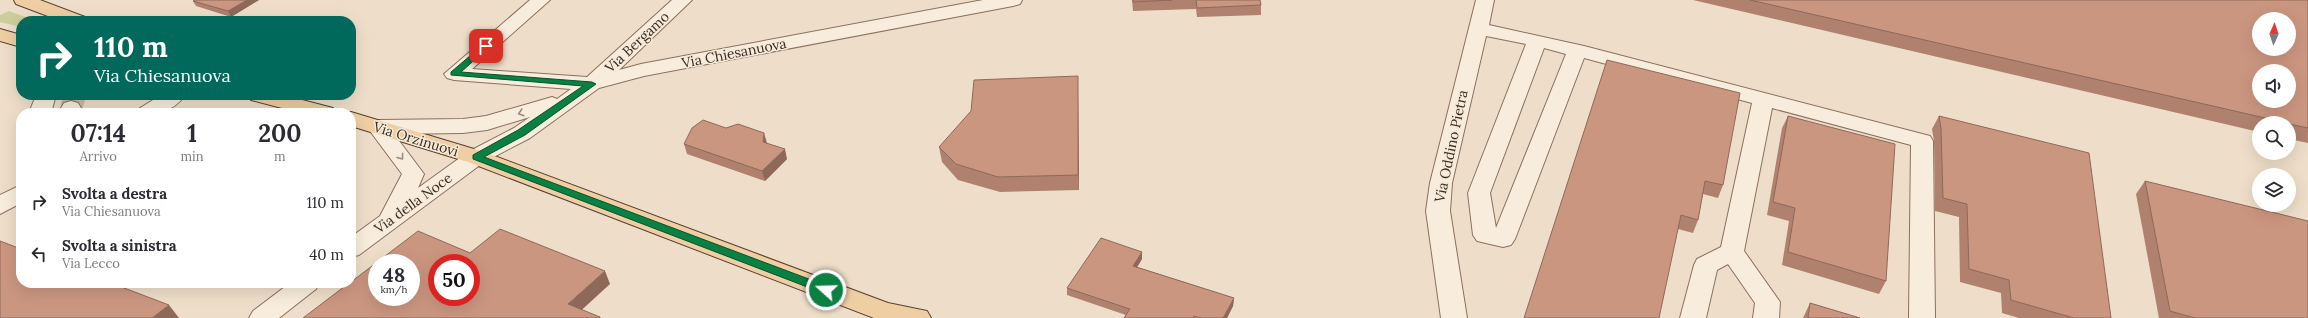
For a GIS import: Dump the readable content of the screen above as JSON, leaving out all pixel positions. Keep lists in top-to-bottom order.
{
  "streets": {
    "main road": ["Via Orzinuovi"],
    "street": [
      "Via Bergamo",
      "Via Chiesanuova",
      "Via Oddino Pietra",
      "Via della Noce"
    ]
  },
  "crossings": [
    ["Via Bergamo", "Via Chiesanuova"],
    ["Via Chiesanuova", "Via Orzinuovi"],
    ["Via Chiesanuova", "Via della Noce"],
    ["Via Orzinuovi", "Via della Noce"]
  ],
  "north": "top",
  "page": {
    "turn": ["110 m", "Via Chiesanuova"],
    "eta": [
      "07:14",
      "Arrivo",
      "1",
      "min",
      "200",
      "m"
    ],
    "list": [
      {
        "name": "Svolta a destra",
        "note": "Via Chiesanuova",
        "value": "110 m"
      },
      {
        "name": "Svolta a sinistra",
        "note": "Via Lecco",
        "value": "40 m"
      }
    ],
    "speed": "48 km/h",
    "limit": "50"
  }
}
